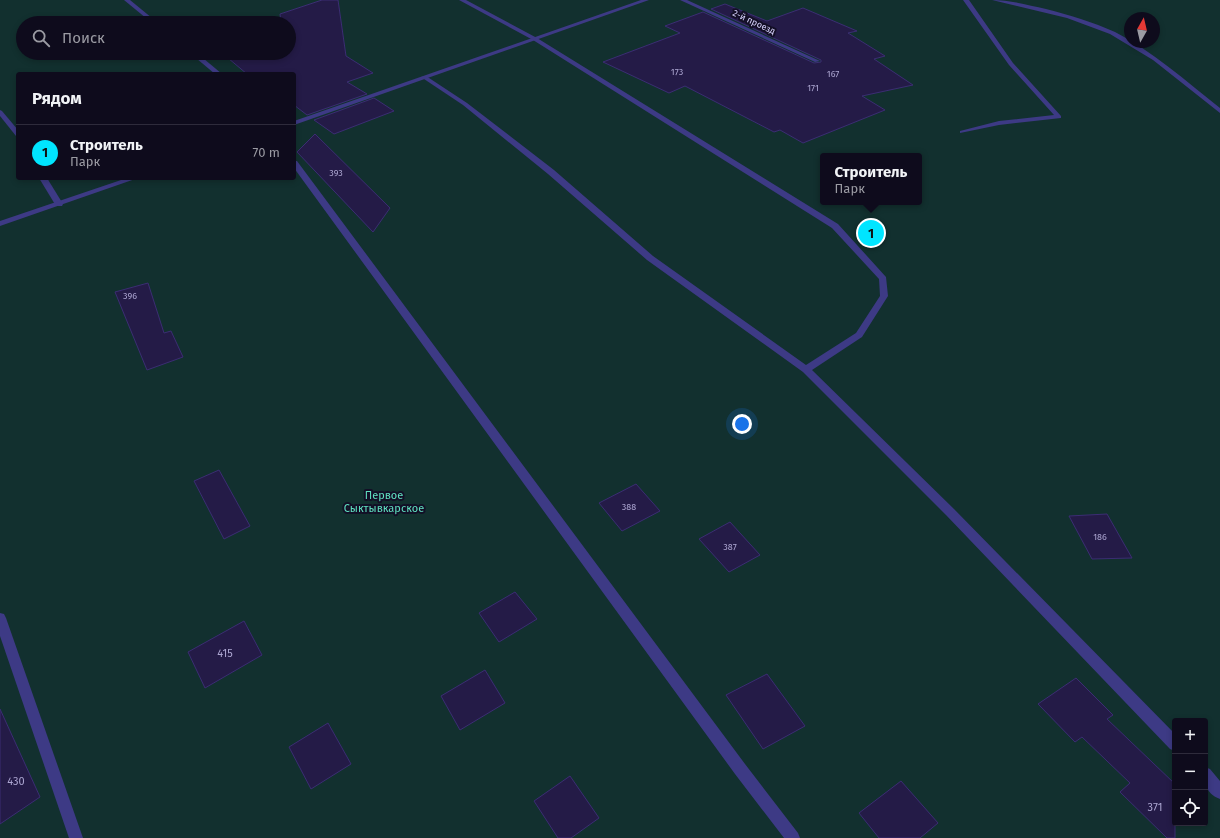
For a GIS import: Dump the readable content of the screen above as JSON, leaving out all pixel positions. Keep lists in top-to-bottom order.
{
  "streets": {
    "street": ["2-й проезд"]
  },
  "parks": ["Первое Сыктывкарское"],
  "house_numbers": [
    "173",
    "167",
    "171",
    "393",
    "396",
    "388",
    "186",
    "387",
    "415",
    "430",
    "371"
  ],
  "north": "top",
  "page": {
    "search": "Поиск",
    "heading": "Рядом",
    "list": [
      {
        "mark": "1",
        "name": "Строитель",
        "note": "Парк",
        "value": "70 m"
      }
    ],
    "popup": ["Строитель", "Парк"],
    "pins": "1",
    "map_buttons": ["+", "−"]
  }
}
